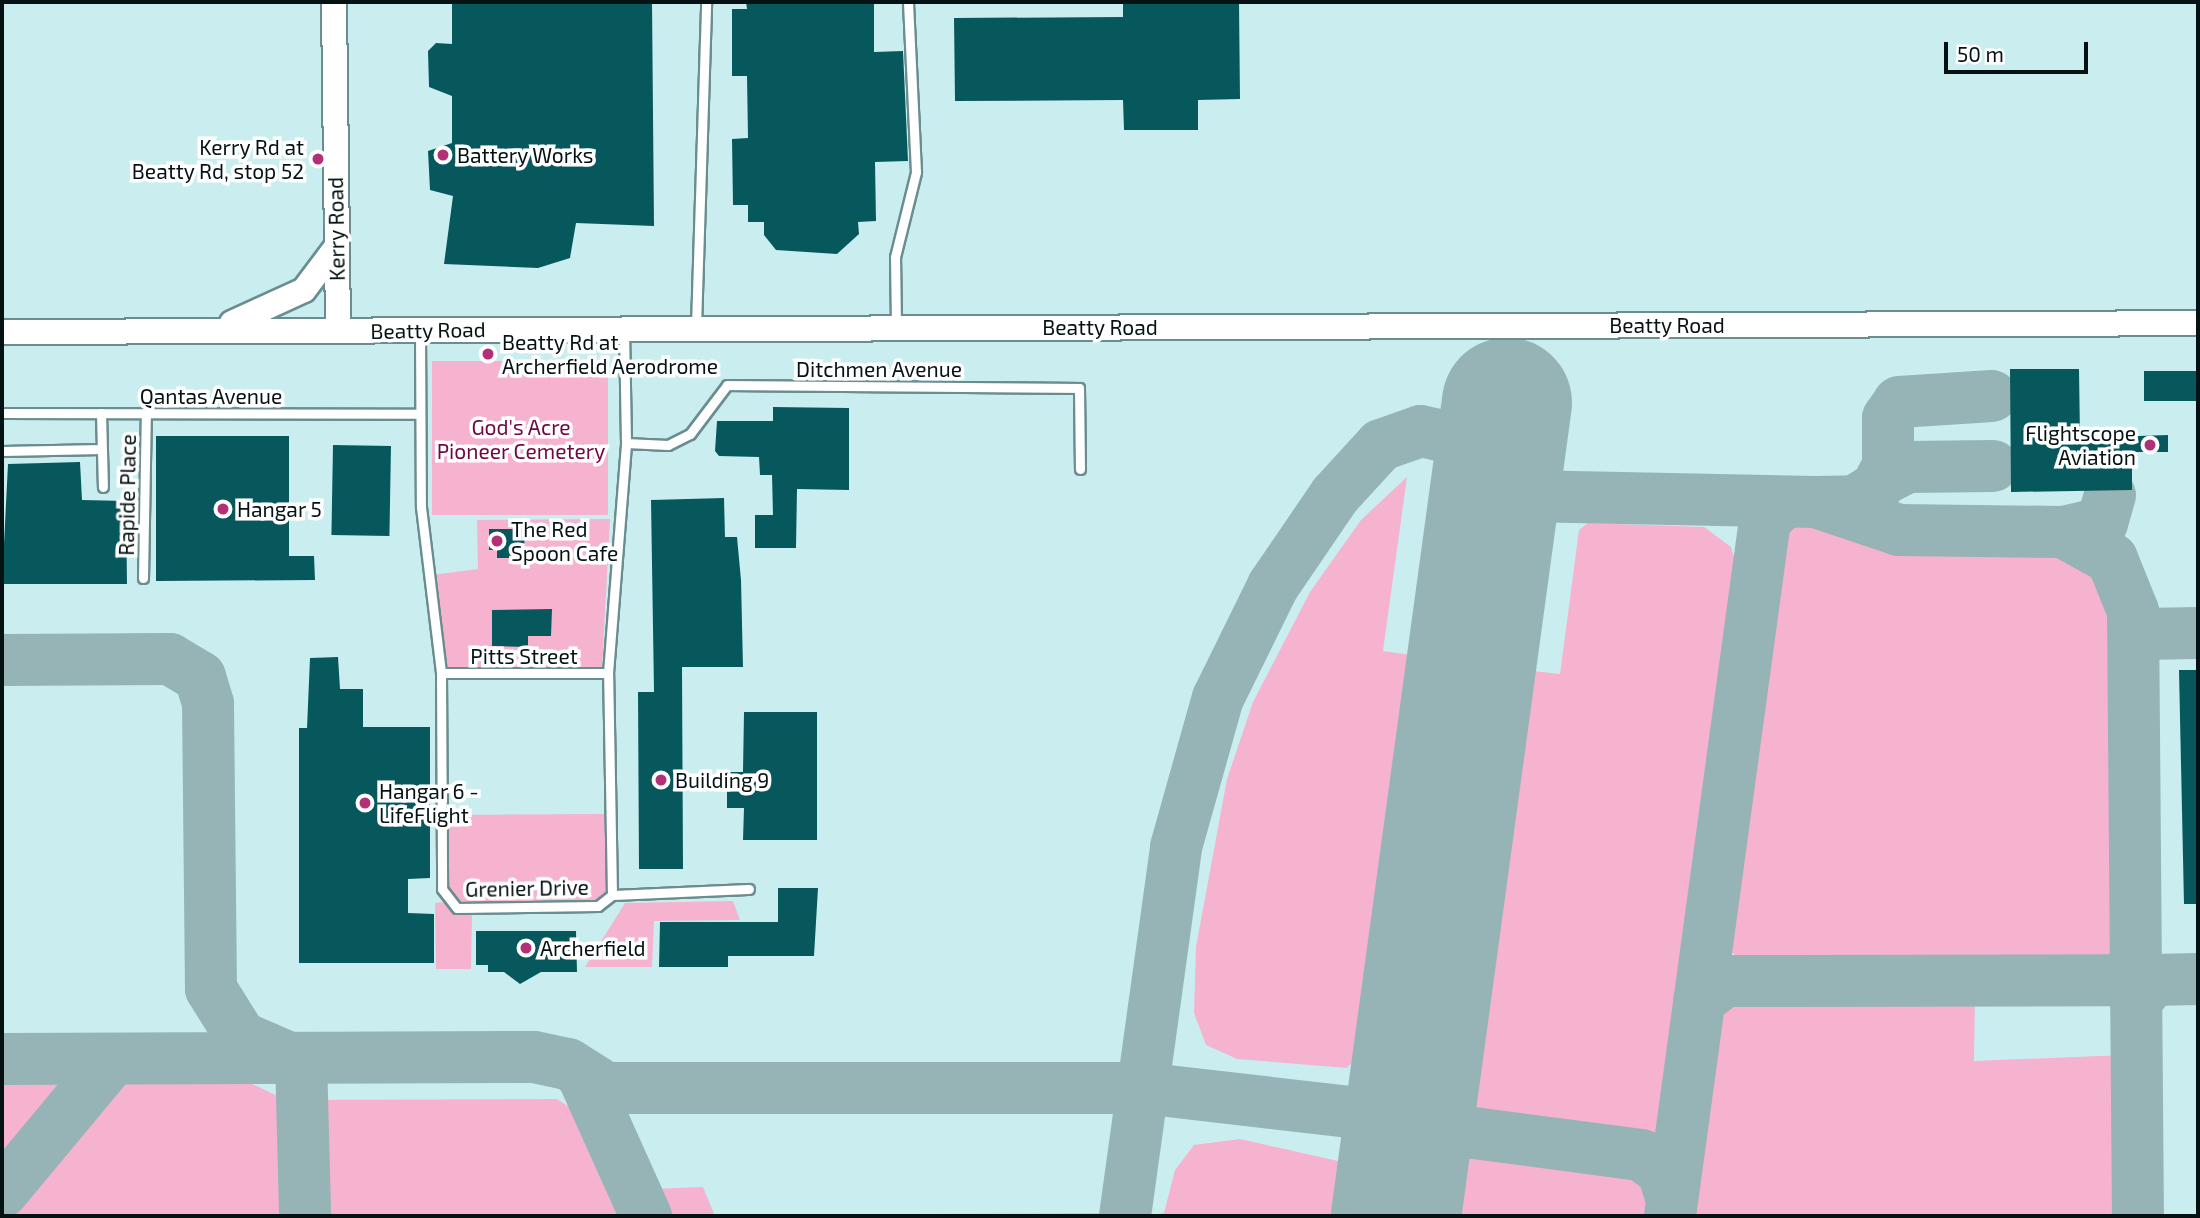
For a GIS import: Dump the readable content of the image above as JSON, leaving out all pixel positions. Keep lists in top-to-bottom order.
{
  "streets": {
    "main road": ["Kerry Road", "Beatty Road"],
    "lane": [
      "Ditchmen Avenue",
      "Qantas Avenue",
      "Rapide Place",
      "Pitts Street",
      "Grenier Drive"
    ]
  },
  "crossings": [
    ["Kerry Road", "Beatty Road"],
    ["Beatty Road", "Grenier Drive"],
    ["Ditchmen Avenue", "Grenier Drive"],
    ["Qantas Avenue", "Rapide Place"],
    ["Qantas Avenue", "Grenier Drive"],
    ["Pitts Street", "Grenier Drive"]
  ],
  "parks": ["God's Acre Pioneer Cemetery"],
  "places": [
    "Battery Works",
    "Kerry Rd at Beatty Rd, stop 52",
    "Beatty Rd at Archerfield Aerodrome",
    "Flightscope Aviation",
    "Hangar 5",
    "The Red Spoon Cafe",
    "Building 9",
    "Hangar 6 - LifeFlight",
    "Archerfield"
  ],
  "scale_bar": "50 m"
}
